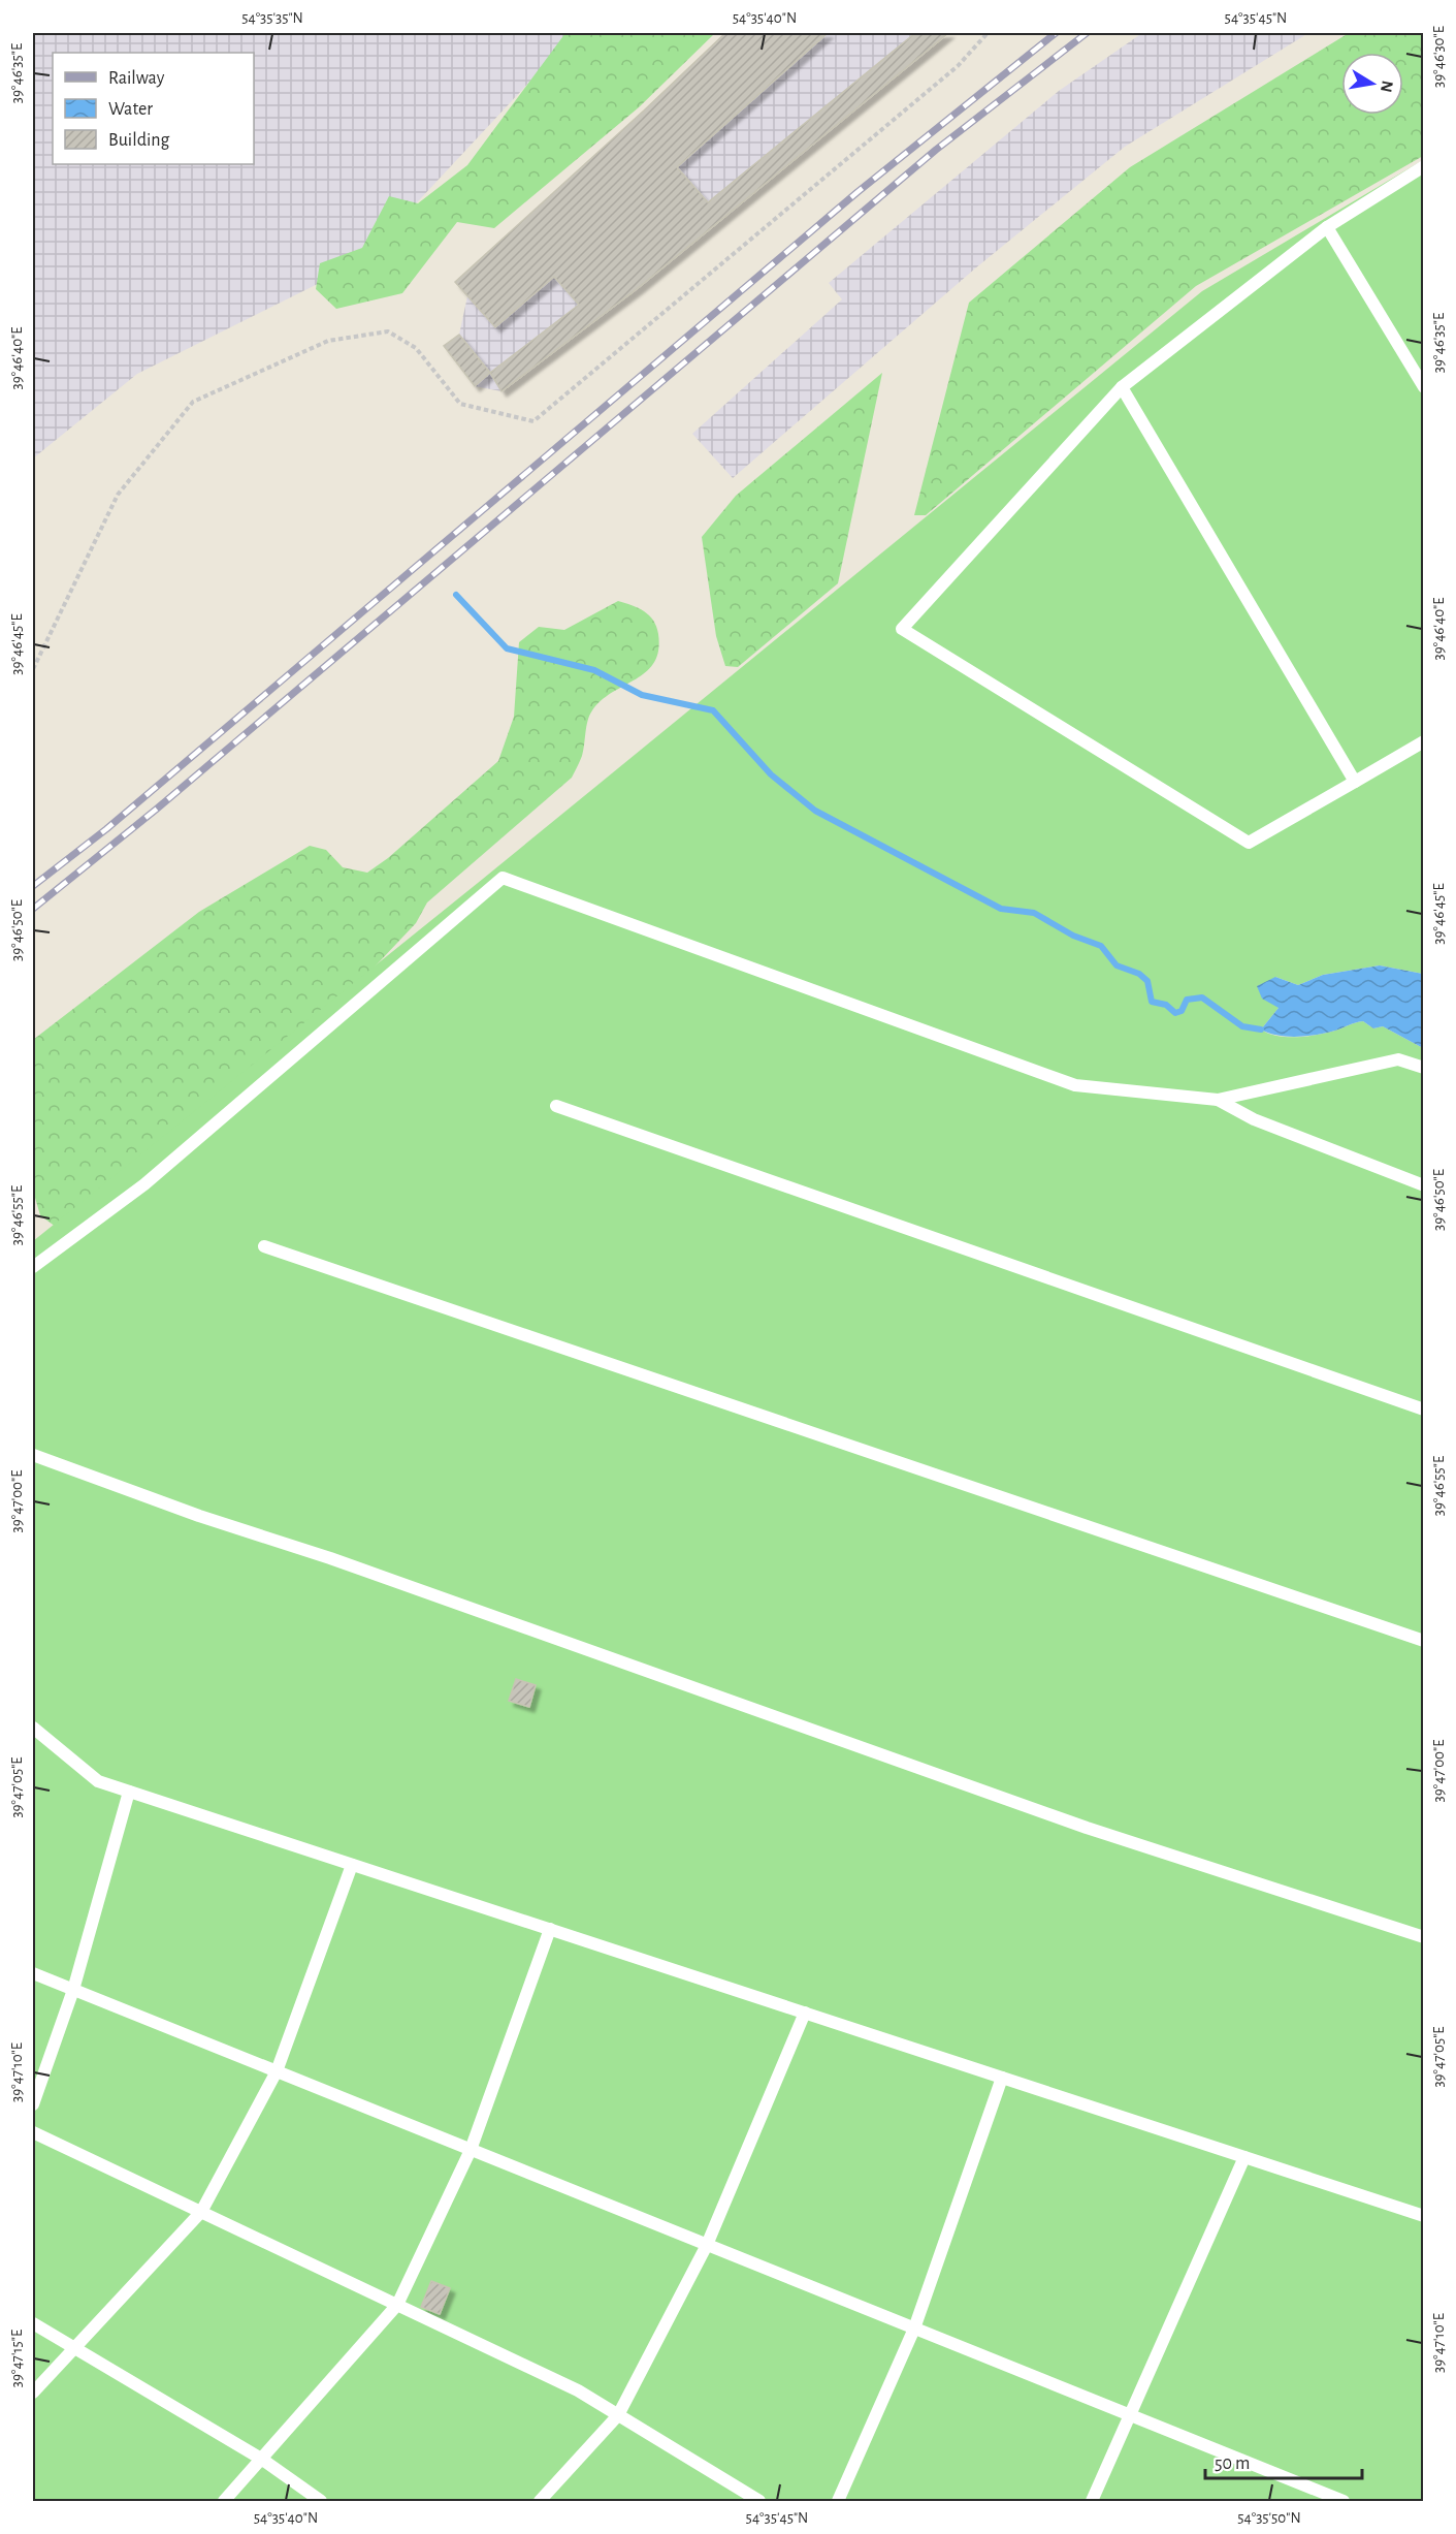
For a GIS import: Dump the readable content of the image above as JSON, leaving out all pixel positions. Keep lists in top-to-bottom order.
{
  "legend": ["Railway", "Water", "Building"],
  "scale_bar": "50 m",
  "north": "right",
  "coordinates": [
    "54°35'35\"N",
    "54°35'40\"N",
    "54°35'45\"N",
    "39°46'30\"E",
    "39°46'35\"E",
    "39°46'40\"E",
    "39°46'45\"E",
    "39°46'50\"E",
    "39°46'55\"E",
    "39°47'00\"E",
    "39°47'05\"E",
    "39°47'10\"E",
    "39°47'15\"E",
    "54°35'50\"N"
  ]
}
